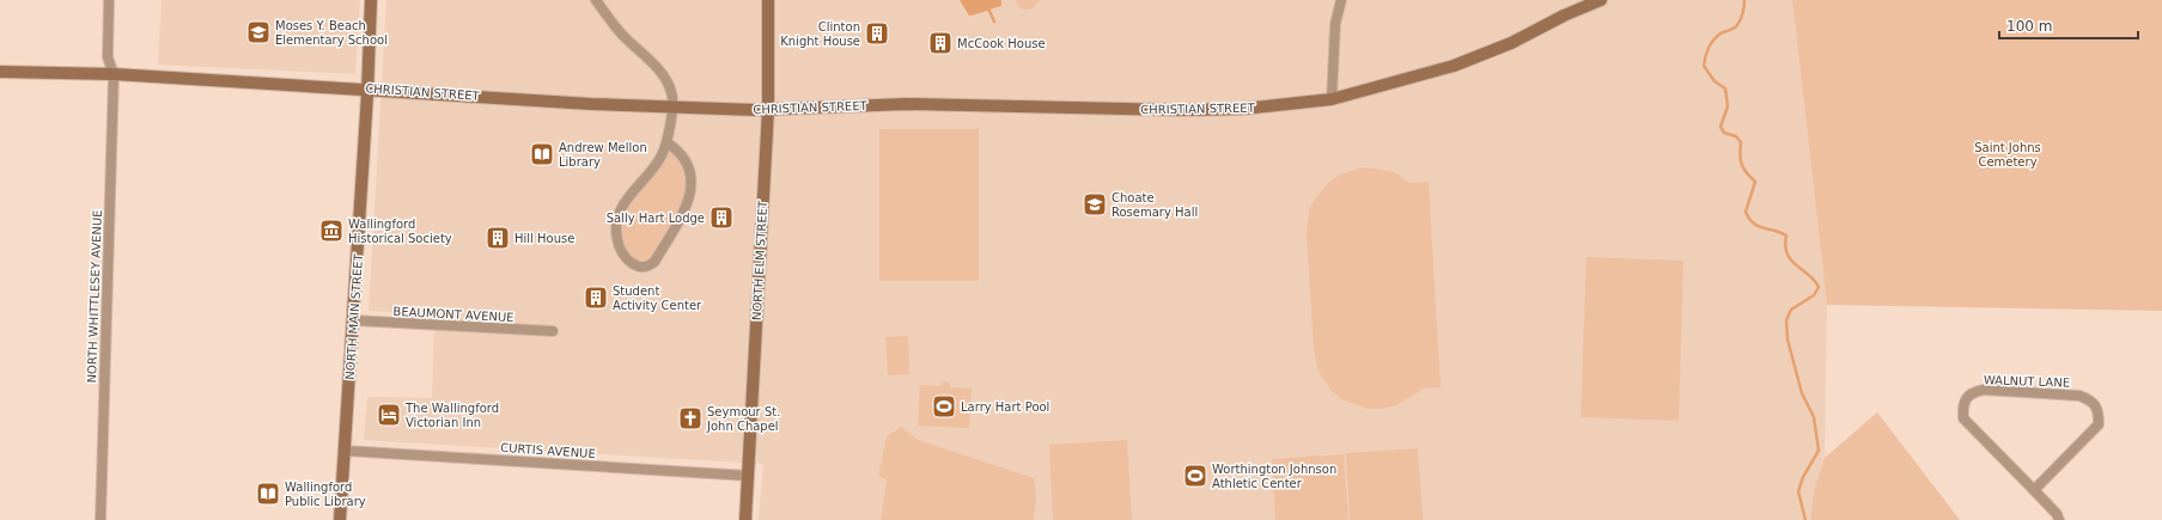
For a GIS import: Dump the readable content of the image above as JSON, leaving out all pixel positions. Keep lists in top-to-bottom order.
{
  "streets": {
    "main road": ["CHRISTIAN STREET", "NORTH ELM STREET", "NORTH MAIN STREET"],
    "street": [
      "NORTH WHITTLESEY AVENUE",
      "BEAUMONT AVENUE",
      "WALNUT LANE",
      "CURTIS AVENUE"
    ]
  },
  "crossings": [
    ["CHRISTIAN STREET", "NORTH ELM STREET"],
    ["CHRISTIAN STREET", "NORTH WHITTLESEY AVENUE"],
    ["CHRISTIAN STREET", "NORTH MAIN STREET"],
    ["NORTH ELM STREET", "CURTIS AVENUE"],
    ["BEAUMONT AVENUE", "NORTH MAIN STREET"],
    ["NORTH MAIN STREET", "CURTIS AVENUE"]
  ],
  "parks": ["Saint Johns Cemetery"],
  "places": {
    "school or university": ["Moses Y. Beach Elementary School", "Choate Rosemary Hall"],
    "building": [
      "Clinton Knight House",
      "McCook House",
      "Sally Hart Lodge",
      "Hill House",
      "Student Activity Center"
    ],
    "library": ["Andrew Mellon Library", "Wallingford Public Library"],
    "museum": ["Wallingford Historical Society"],
    "sports": ["Larry Hart Pool", "Worthington Johnson Athletic Center"],
    "hotel": ["The Wallingford Victorian Inn"],
    "church": ["Seymour St. John Chapel"]
  },
  "scale_bar": "100 m"
}
